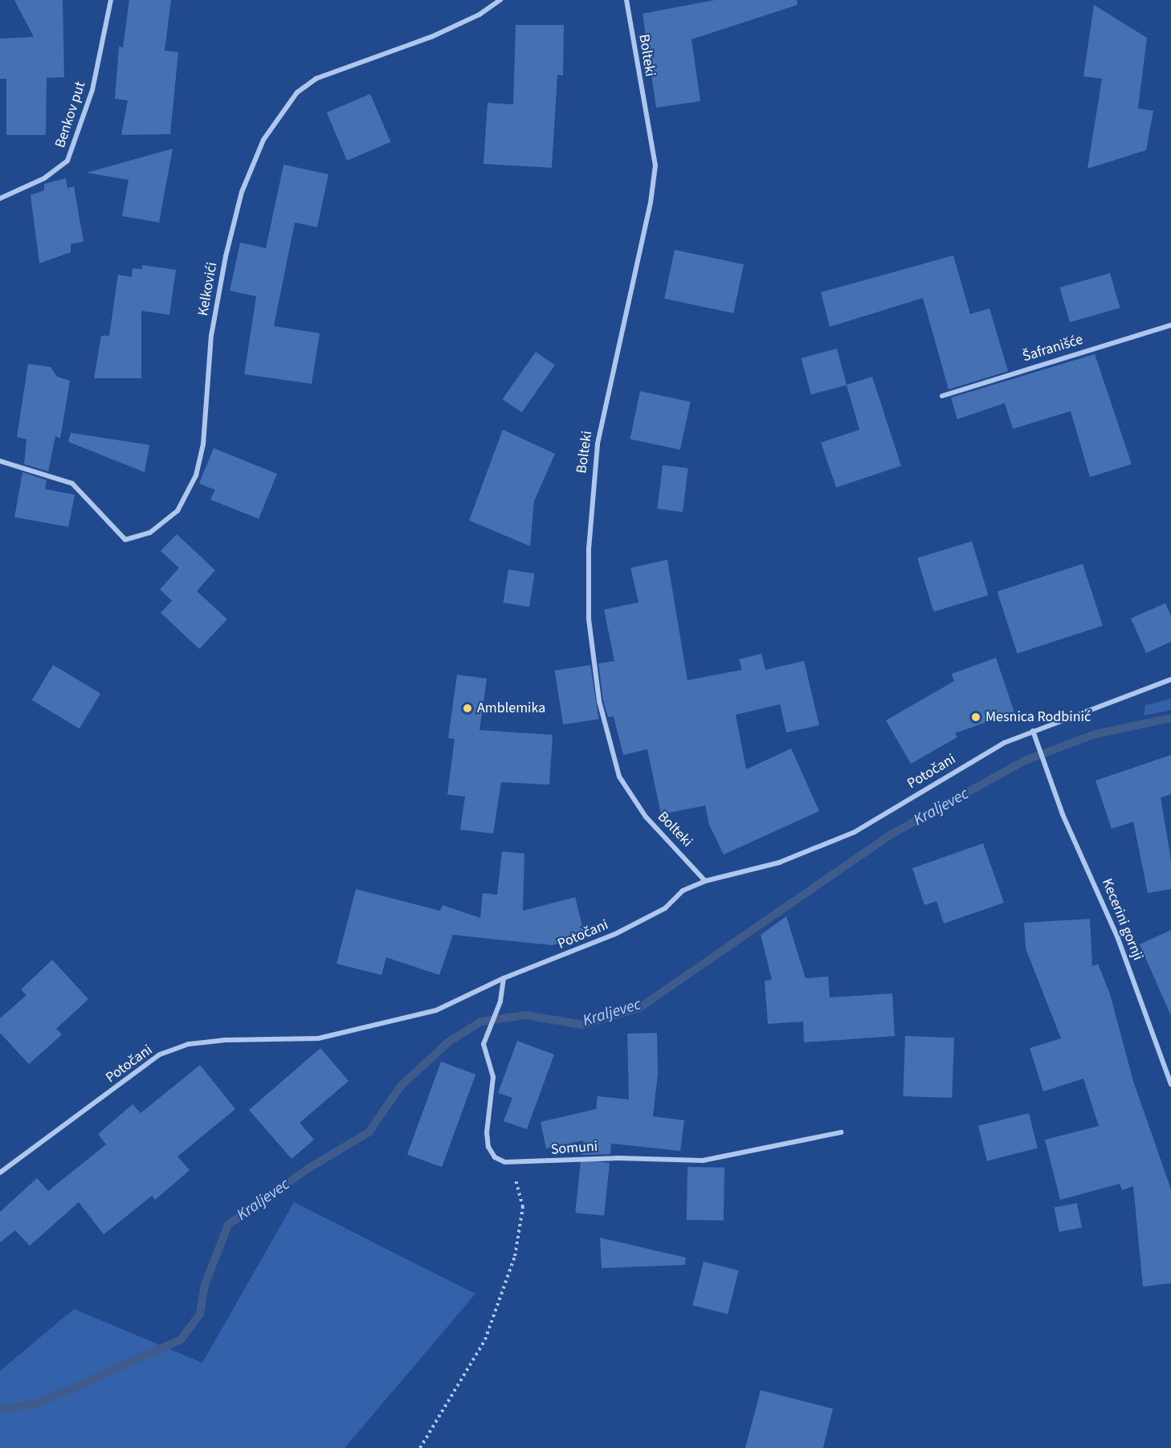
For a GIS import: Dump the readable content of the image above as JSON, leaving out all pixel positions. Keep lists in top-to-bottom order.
{
  "streets": {
    "street": [
      "Bolteki",
      "Benkov put",
      "Kelkovići",
      "Šafranišće",
      "Potočani",
      "Kecerini gornji",
      "Somuni"
    ]
  },
  "crossings": [
    ["Bolteki", "Potočani"],
    ["Potočani", "Kecerini gornji"]
  ],
  "water": ["Kraljevec"],
  "places": ["Amblemika", "Mesnica Rodbinić"]
}
